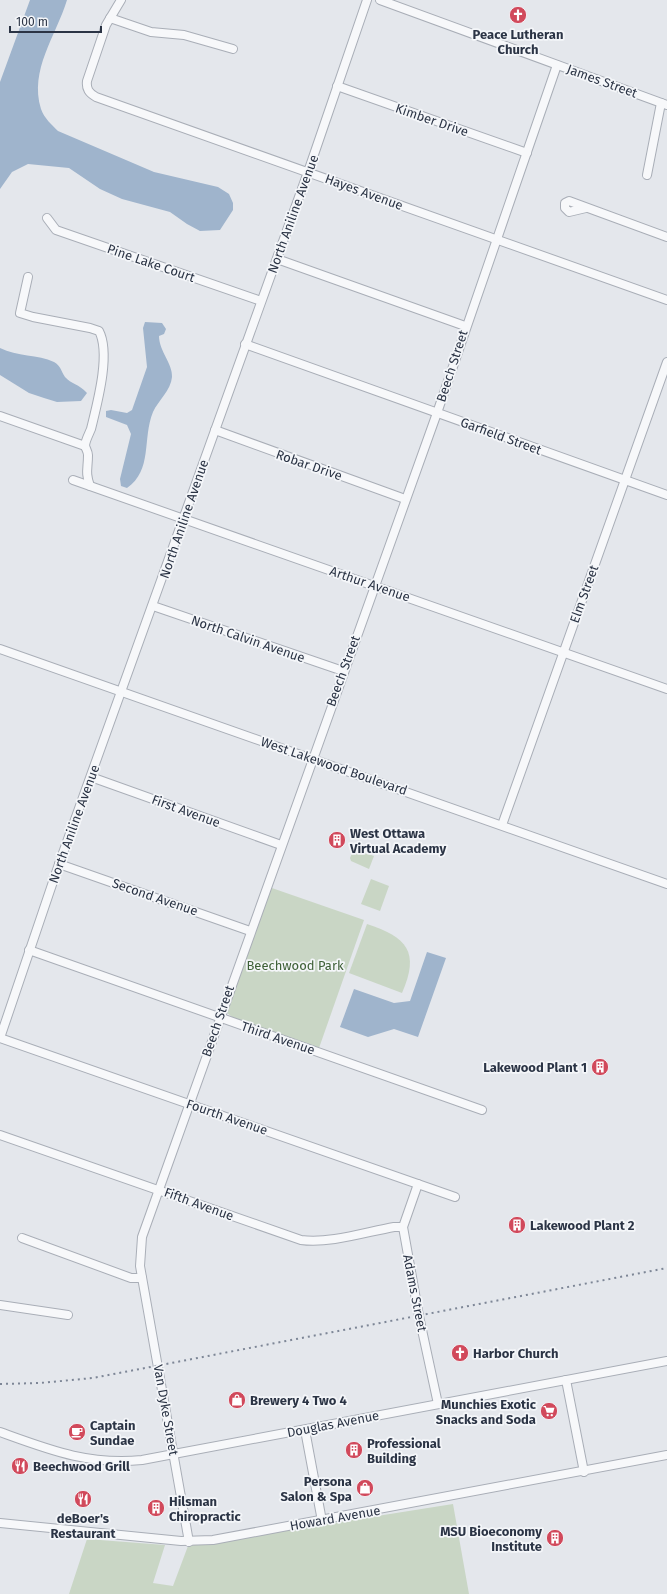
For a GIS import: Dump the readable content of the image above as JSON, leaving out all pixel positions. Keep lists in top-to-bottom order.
{
  "streets": {
    "street": [
      "James Street",
      "Kimber Drive",
      "Hayes Avenue",
      "North Aniline Avenue",
      "Pine Lake Court",
      "Beech Street",
      "Garfield Street",
      "Robar Drive",
      "Arthur Avenue",
      "Elm Street",
      "North Calvin Avenue",
      "West Lakewood Boulevard",
      "First Avenue",
      "Second Avenue",
      "Third Avenue",
      "Fourth Avenue",
      "Fifth Avenue",
      "Adams Street",
      "Van Dyke Street",
      "Douglas Avenue",
      "Howard Avenue"
    ]
  },
  "crossings": [
    ["James Street", "Beech Street"],
    ["Kimber Drive", "North Aniline Avenue"],
    ["Kimber Drive", "Beech Street"],
    ["Hayes Avenue", "North Aniline Avenue"],
    ["Hayes Avenue", "Beech Street"],
    ["North Aniline Avenue", "Pine Lake Court"],
    ["North Aniline Avenue", "Garfield Street"],
    ["North Aniline Avenue", "Robar Drive"],
    ["North Aniline Avenue", "Arthur Avenue"],
    ["North Aniline Avenue", "North Calvin Avenue"],
    ["North Aniline Avenue", "West Lakewood Boulevard"],
    ["North Aniline Avenue", "First Avenue"],
    ["North Aniline Avenue", "Second Avenue"],
    ["North Aniline Avenue", "Third Avenue"],
    ["North Aniline Avenue", "Fourth Avenue"],
    ["Beech Street", "Garfield Street"],
    ["Beech Street", "Robar Drive"],
    ["Beech Street", "Arthur Avenue"],
    ["Beech Street", "North Calvin Avenue"],
    ["Beech Street", "West Lakewood Boulevard"],
    ["Beech Street", "First Avenue"],
    ["Beech Street", "Second Avenue"],
    ["Beech Street", "Third Avenue"],
    ["Beech Street", "Fourth Avenue"],
    ["Beech Street", "Fifth Avenue"],
    ["Beech Street", "Van Dyke Street"],
    ["Garfield Street", "Elm Street"],
    ["Arthur Avenue", "Elm Street"],
    ["Elm Street", "West Lakewood Boulevard"],
    ["Fourth Avenue", "Adams Street"],
    ["Fifth Avenue", "Adams Street"],
    ["Adams Street", "Douglas Avenue"],
    ["Van Dyke Street", "Douglas Avenue"],
    ["Van Dyke Street", "Howard Avenue"]
  ],
  "parks": ["Beechwood Park"],
  "places": {
    "church": ["Peace Lutheran Church", "Harbor Church"],
    "building": [
      "West Ottawa Virtual Academy",
      "Lakewood Plant 1",
      "Lakewood Plant 2",
      "Professional Building",
      "Hilsman Chiropractic",
      "MSU Bioeconomy Institute"
    ],
    "shop": ["Brewery 4 Two 4", "Persona Salon & Spa"],
    "supermarket": ["Munchies Exotic Snacks and Soda"],
    "cafe": ["Captain Sundae"],
    "restaurant": ["Beechwood Grill", "deBoer's Restaurant"]
  },
  "scale_bar": "100 m"
}
